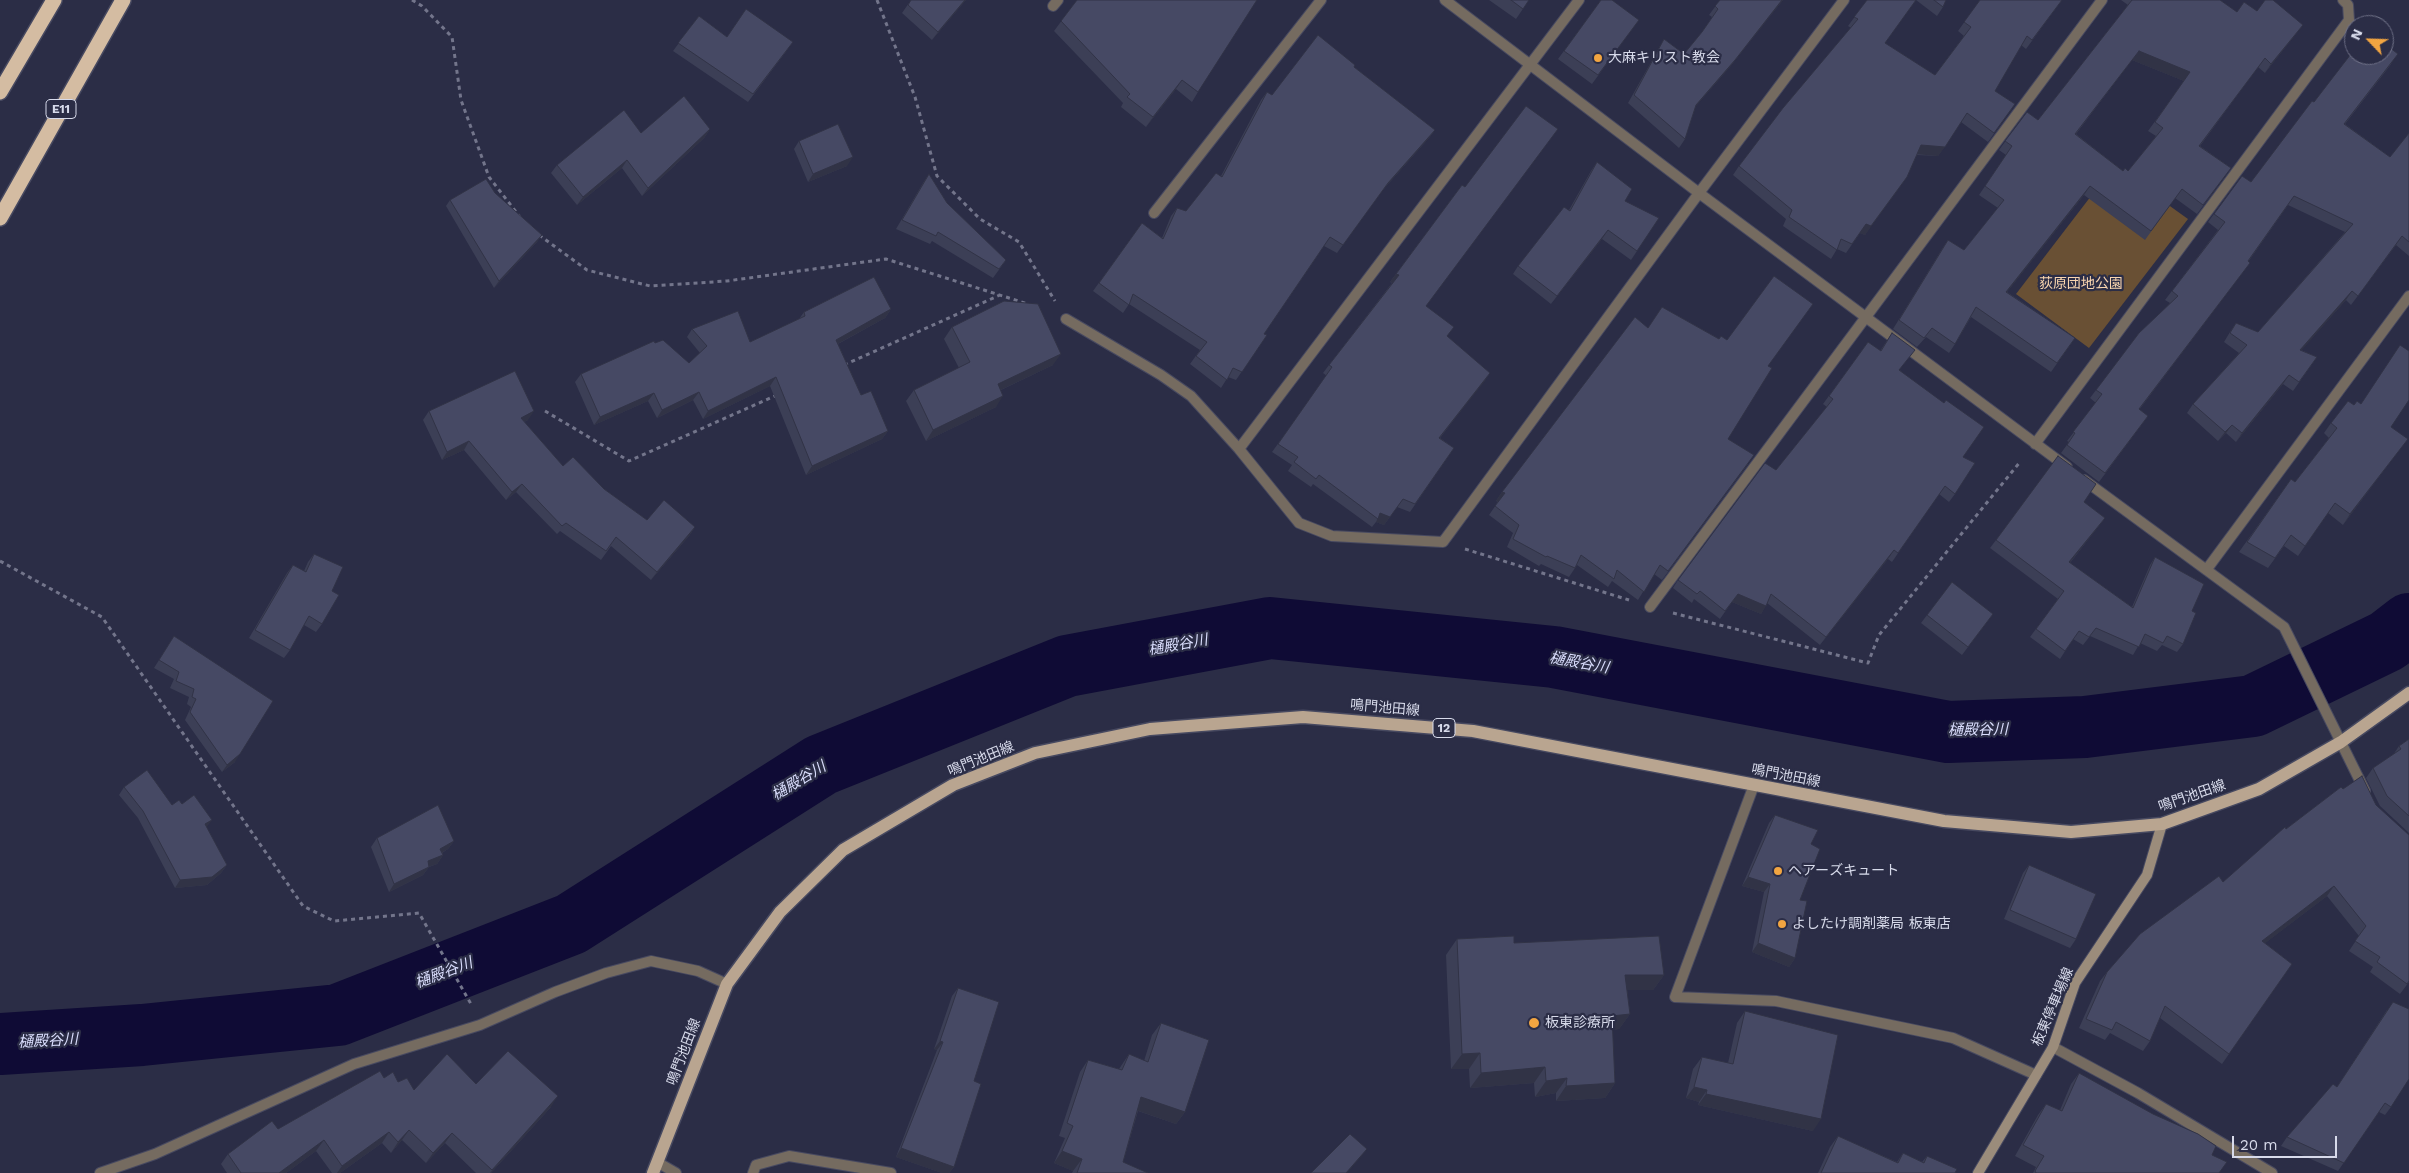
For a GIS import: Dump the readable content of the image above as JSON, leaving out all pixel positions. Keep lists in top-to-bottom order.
{
  "streets": {
    "highway": ["E11"],
    "main road": ["鳴門池田線", "12", "板東停車場線"]
  },
  "crossings": [
    ["鳴門池田線", "板東停車場線"]
  ],
  "water": ["樋殿谷川"],
  "parks": ["荻原団地公園"],
  "places": [
    "大麻キリスト教会",
    "ヘアーズキュート",
    "よしたけ調剤薬局 板東店",
    "板東診療所"
  ],
  "scale_bar": "20 m",
  "north": "top left"
}
